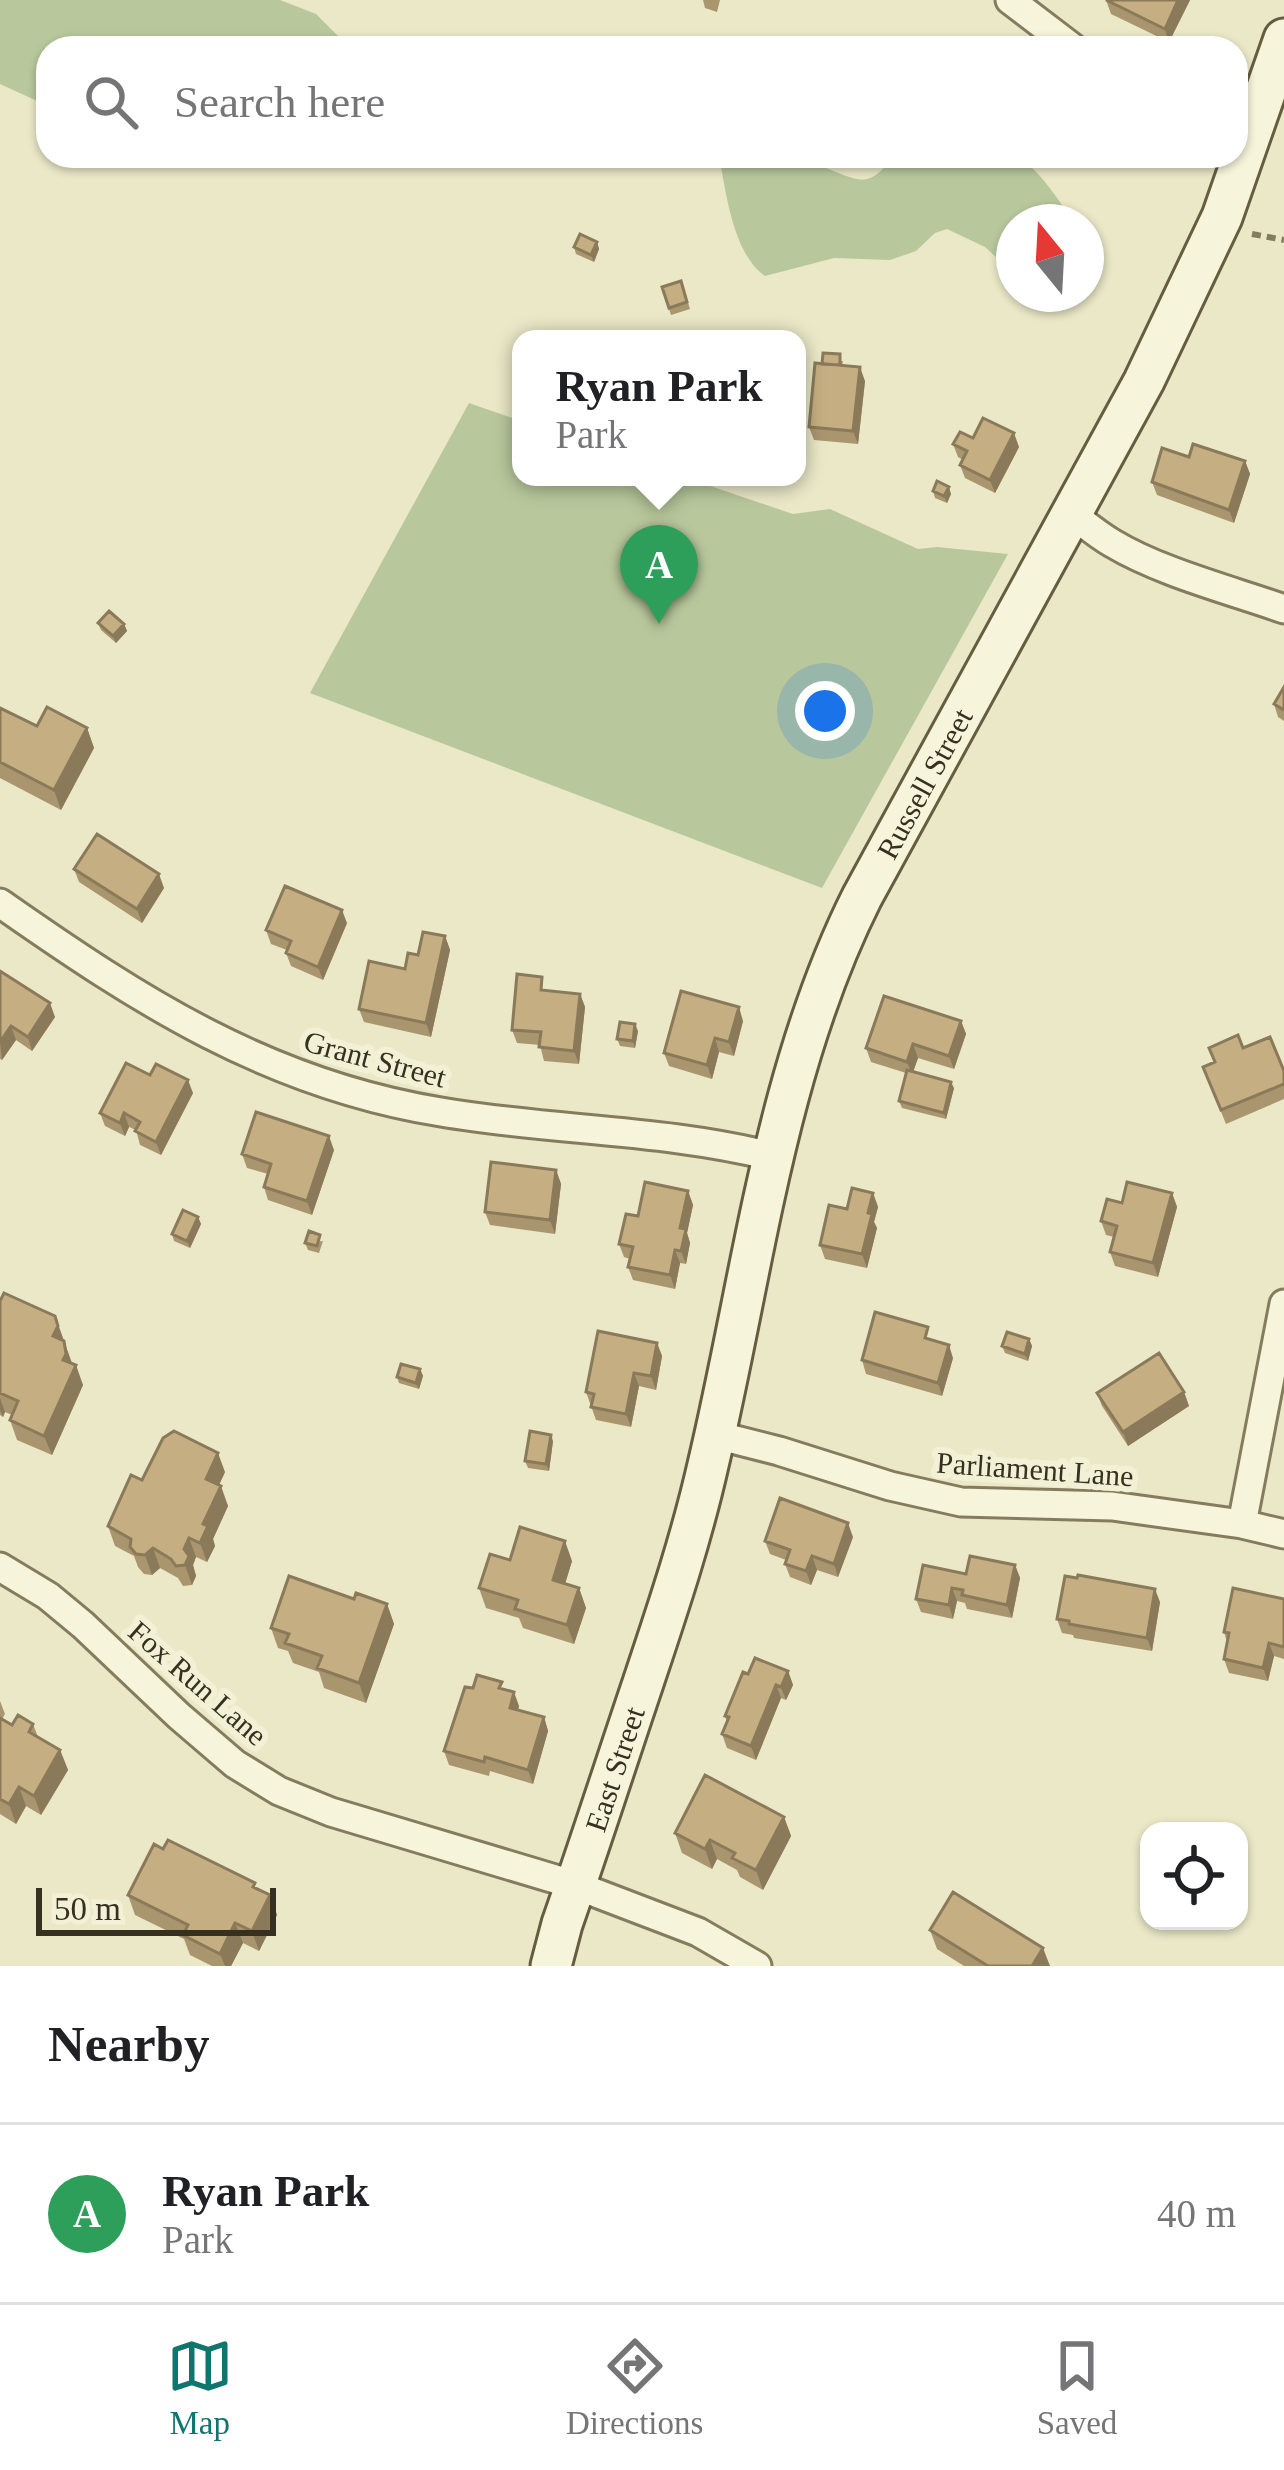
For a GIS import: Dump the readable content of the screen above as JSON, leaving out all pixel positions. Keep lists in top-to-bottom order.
{
  "streets": {
    "street": [
      "Russell Street",
      "Grant Street",
      "Parliament Lane",
      "Fox Run Lane",
      "East Street"
    ]
  },
  "crossings": [
    ["Russell Street", "Grant Street"],
    ["Russell Street", "Parliament Lane"],
    ["Russell Street", "East Street"],
    ["Fox Run Lane", "East Street"]
  ],
  "scale_bar": "50 m",
  "north": "top",
  "page": {
    "search": "Search here",
    "popup": ["Ryan Park", "Park"],
    "pins": "A",
    "scale": "50 m",
    "heading": "Nearby",
    "list": [
      {
        "mark": "A",
        "name": "Ryan Park",
        "note": "Park",
        "value": "40 m"
      }
    ],
    "nav": ["Map", "Directions", "Saved"]
  }
}
